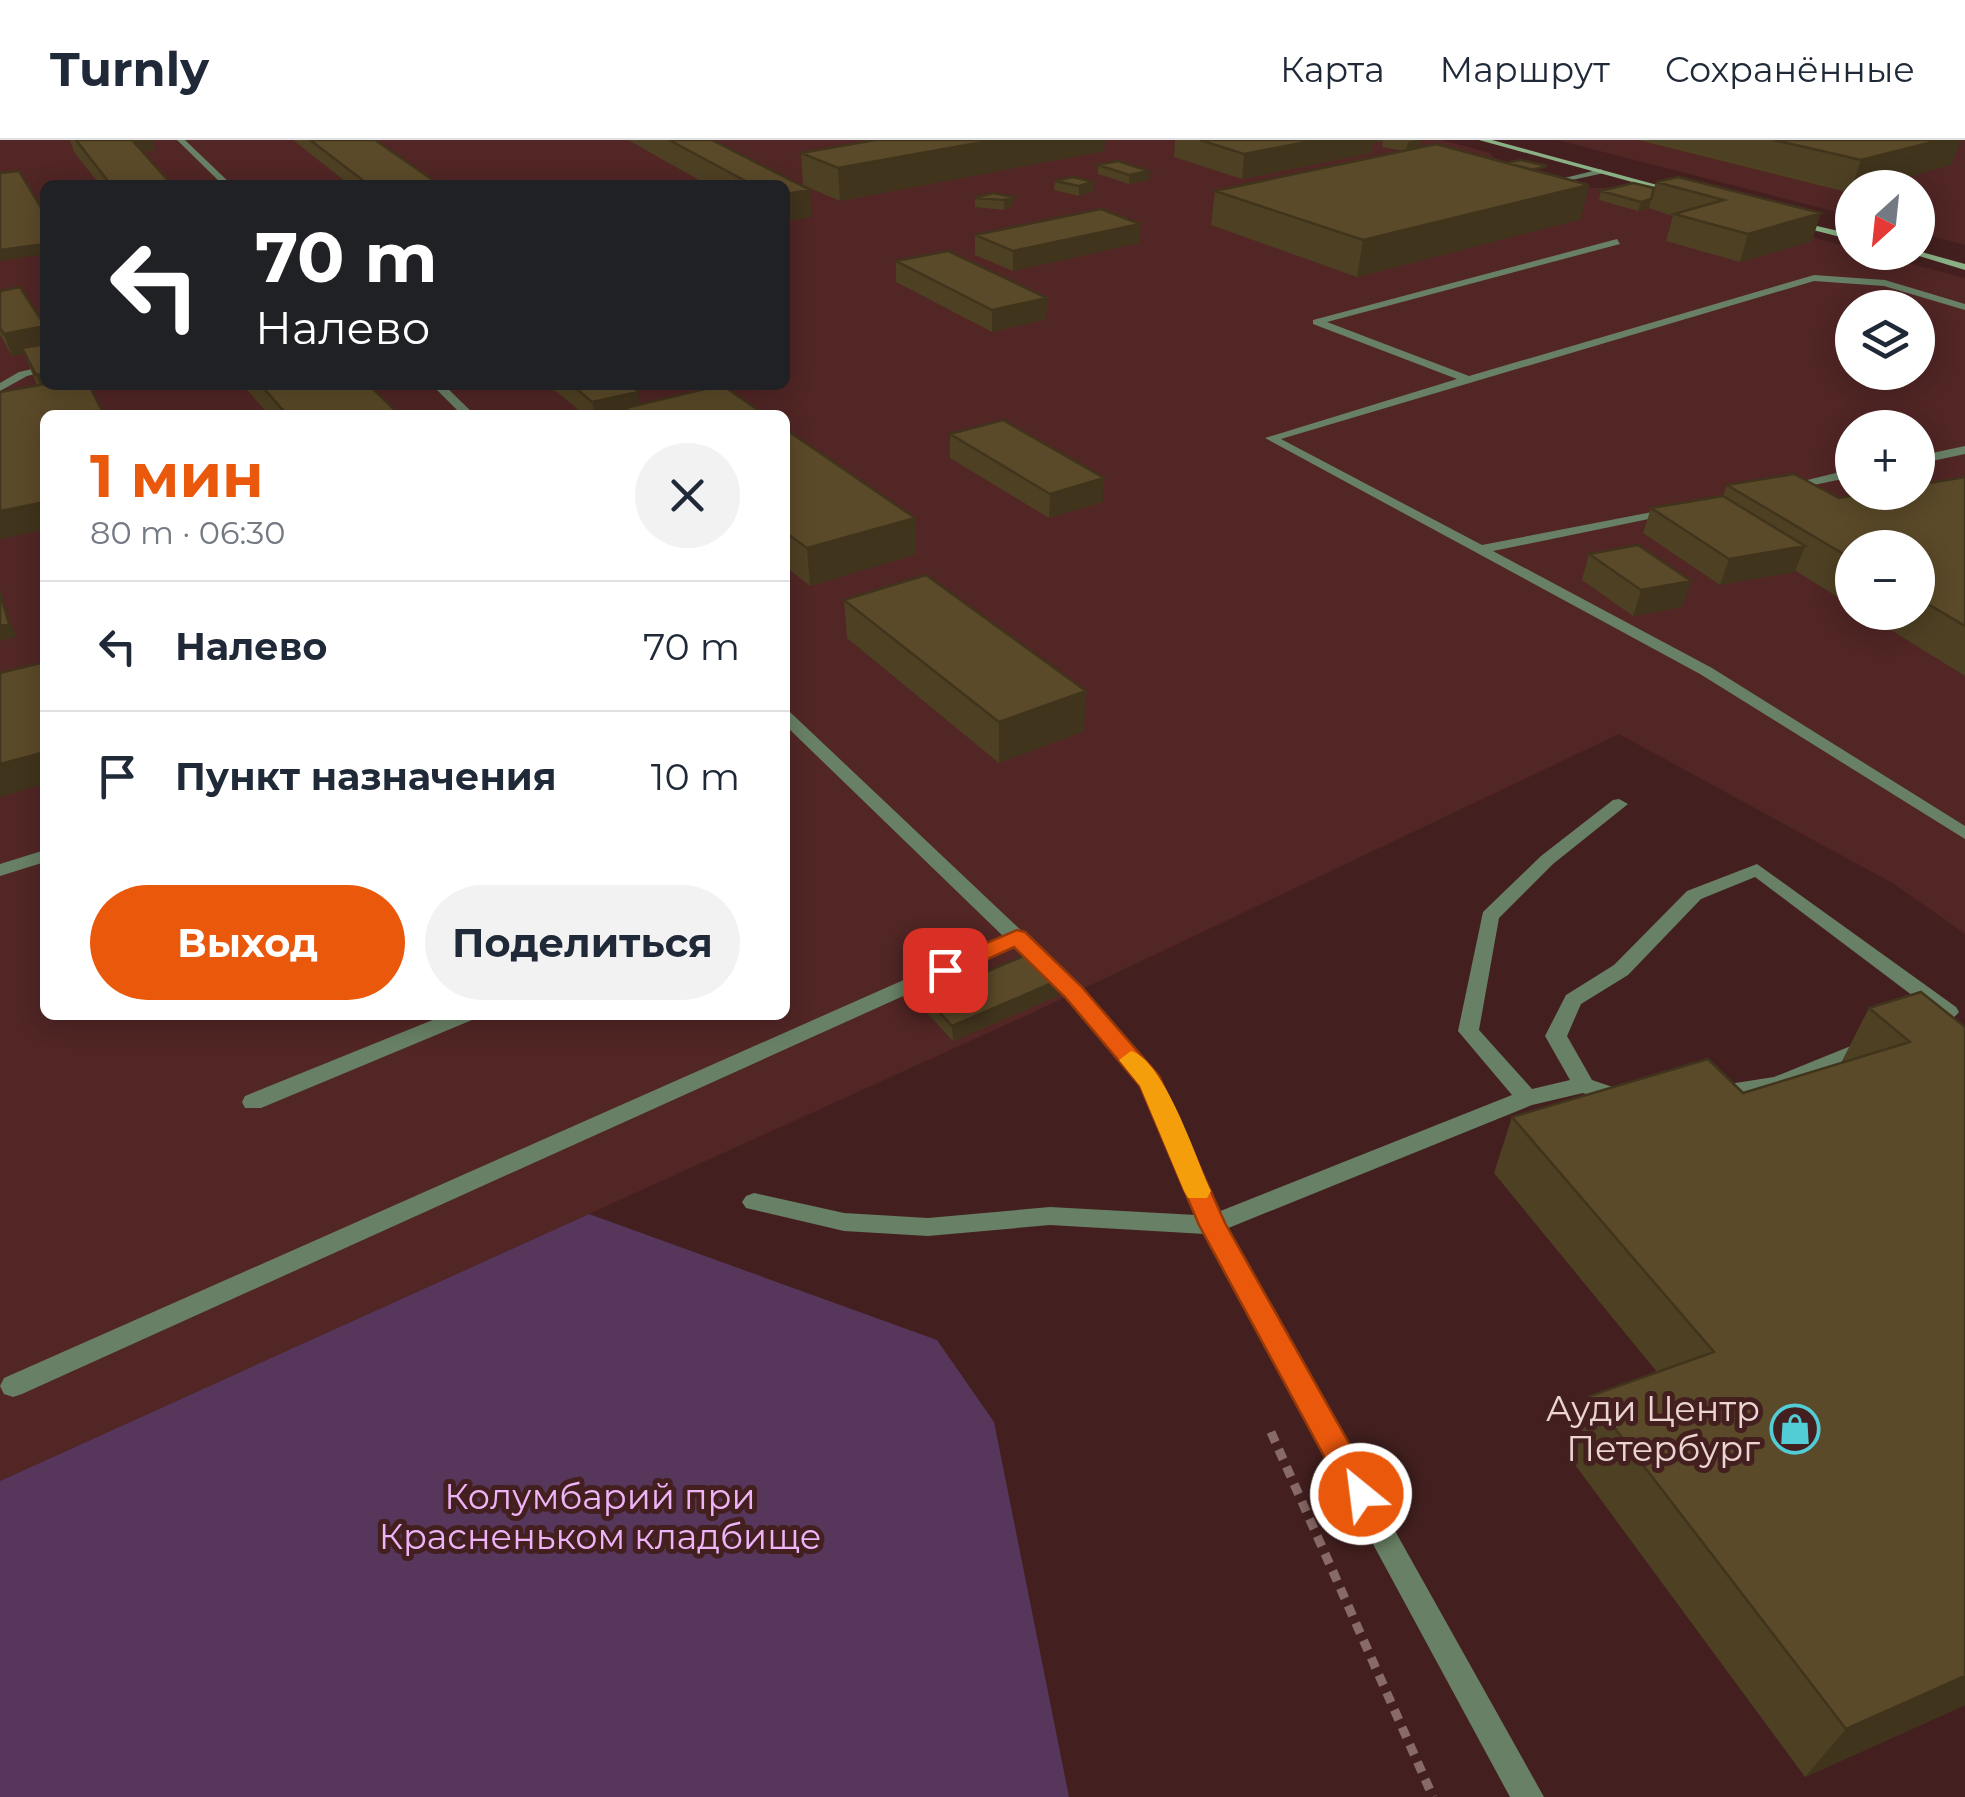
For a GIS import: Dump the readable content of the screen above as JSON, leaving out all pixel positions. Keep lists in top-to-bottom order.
{
  "parks": ["Колумбарий при Красненьком кладбище"],
  "places": {
    "shop": ["Ауди Центр Петербург"]
  },
  "north": "bottom left",
  "page": {
    "header": "Turnly",
    "nav": ["Карта", "Маршрут", "Сохранённые"],
    "map_buttons": ["+", "−"],
    "turn": ["70 m", "Налево"],
    "heading": ["1 мин", "80 m · 06:30"],
    "list": [
      {
        "name": "Налево",
        "value": "70 m"
      },
      {
        "name": "Пункт назначения",
        "value": "10 m"
      }
    ],
    "buttons": ["Выход", "Поделиться"]
  }
}
